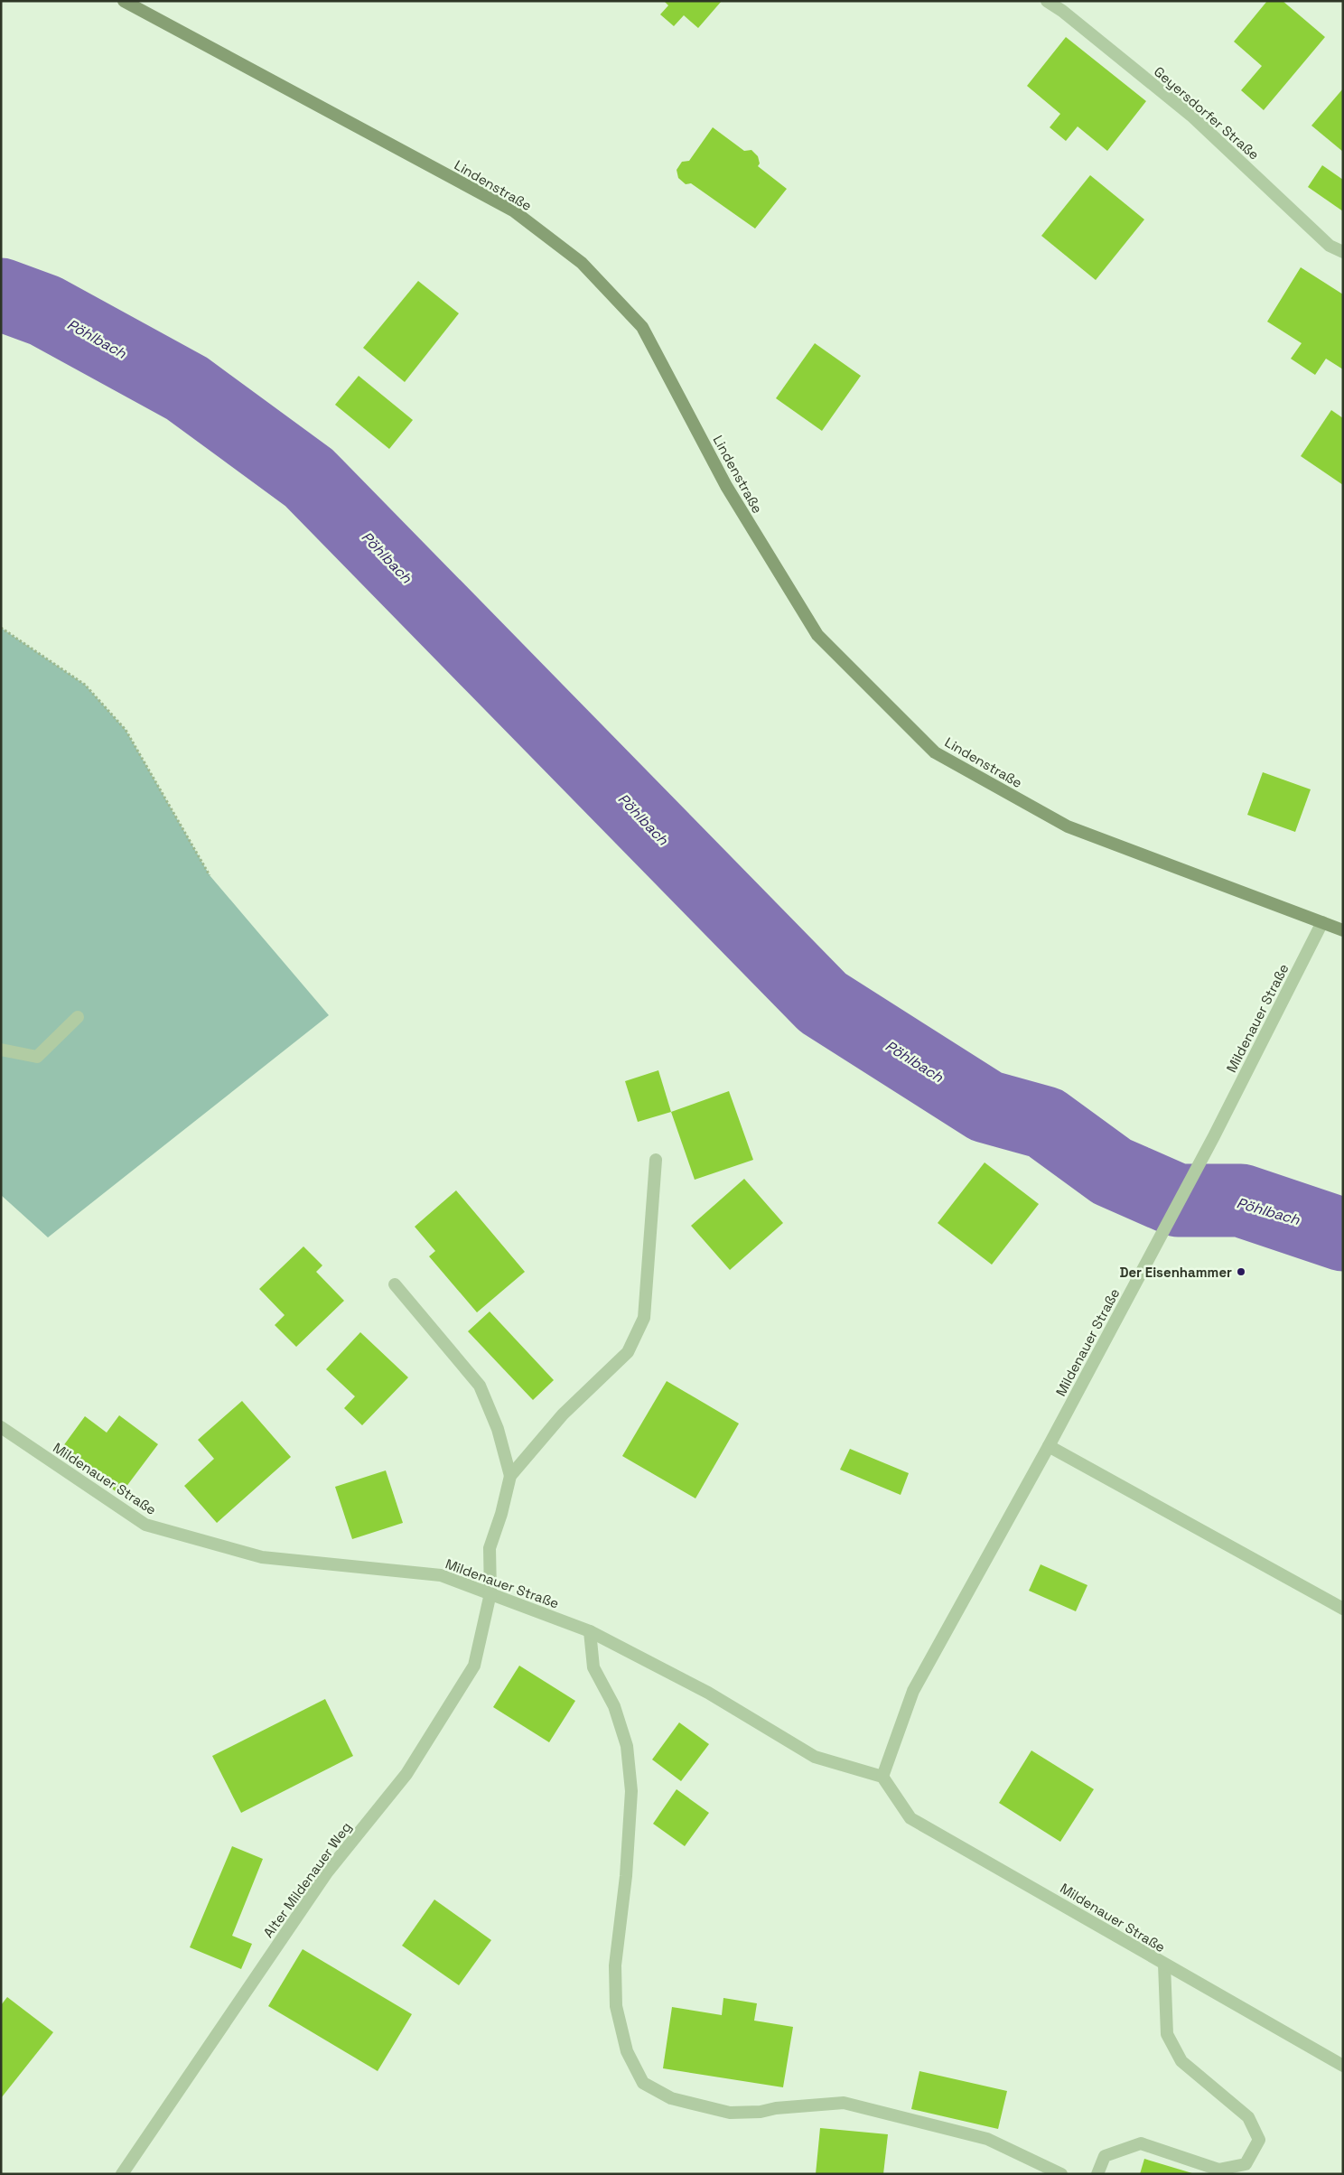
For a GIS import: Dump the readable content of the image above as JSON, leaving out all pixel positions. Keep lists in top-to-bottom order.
{
  "streets": {
    "main road": ["Lindenstraße"],
    "street": ["Geyersdorfer Straße", "Mildenauer Straße", "Alter Mildenauer Weg"]
  },
  "crossings": [
    ["Lindenstraße", "Mildenauer Straße"],
    ["Mildenauer Straße", "Alter Mildenauer Weg"]
  ],
  "water": ["Pöhlbach"],
  "places": ["Der Eisenhammer"]
}
